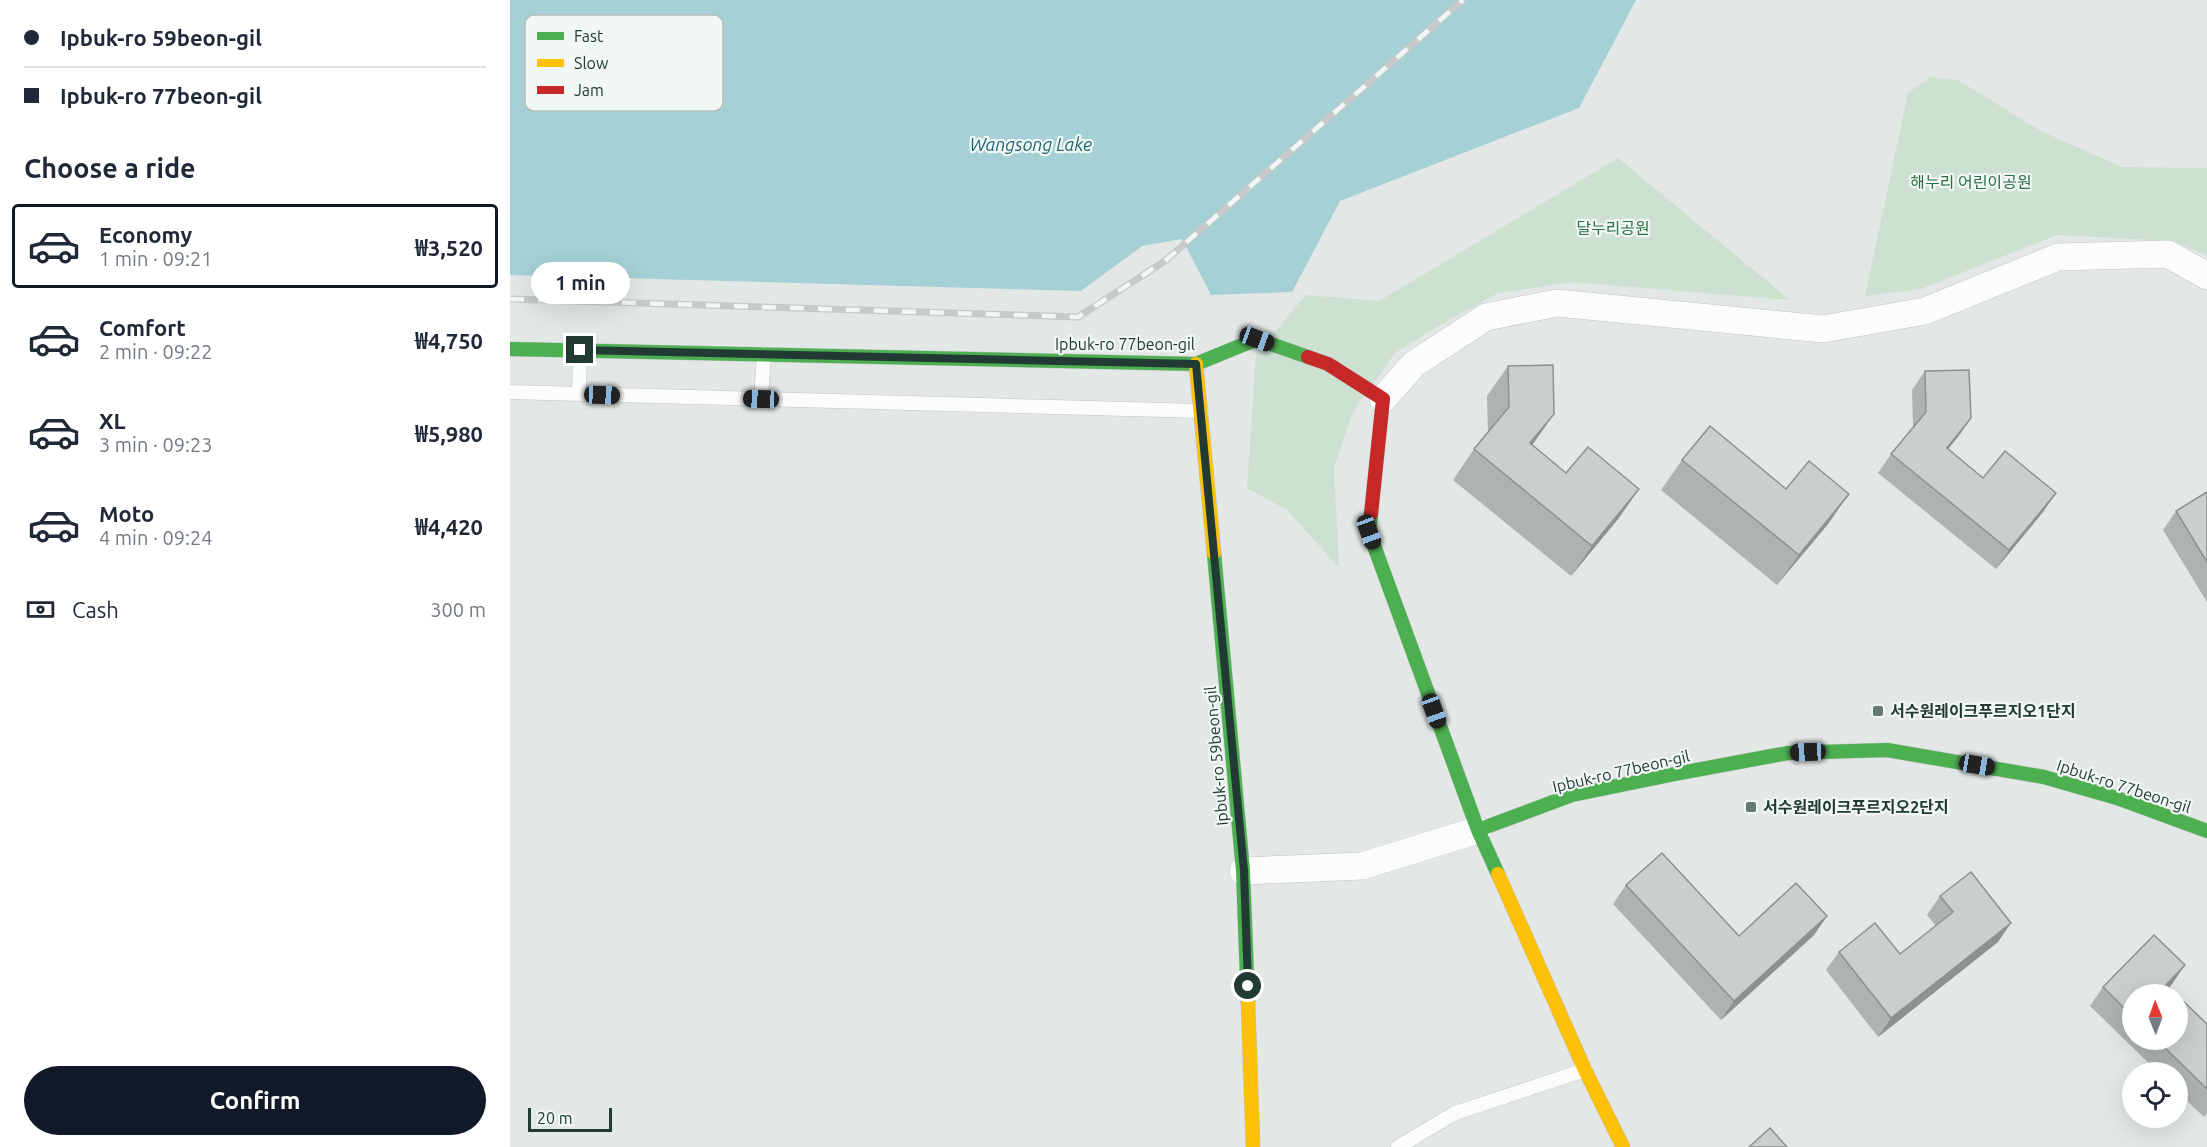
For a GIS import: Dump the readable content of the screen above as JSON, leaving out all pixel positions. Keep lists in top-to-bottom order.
{
  "streets": {
    "street": ["Ipbuk-ro 77beon-gil", "Ipbuk-ro 59beon-gil"]
  },
  "crossings": [
    ["Ipbuk-ro 77beon-gil", "Ipbuk-ro 59beon-gil"]
  ],
  "water": ["Wangsong Lake"],
  "parks": ["해누리 어린이공원", "달누리공원"],
  "places": {
    "transit": ["서수원레이크푸르지오1단지", "서수원레이크푸르지오2단지"]
  },
  "legend": ["Fast", "Slow", "Jam"],
  "scale_bar": "20 m",
  "north": "top",
  "page": {
    "banner": ["Ipbuk-ro 59beon-gil", "Ipbuk-ro 77beon-gil"],
    "heading": "Choose a ride",
    "list": [
      {
        "name": "Economy",
        "note": "1 min · 09:21",
        "value": "₩3,520"
      },
      {
        "name": "Comfort",
        "note": "2 min · 09:22",
        "value": "₩4,750"
      },
      {
        "name": "XL",
        "note": "3 min · 09:23",
        "value": "₩5,980"
      },
      {
        "name": "Moto",
        "note": "4 min · 09:24",
        "value": "₩4,420"
      }
    ],
    "bubble": "1 min",
    "pay": ["Cash", "300 m"],
    "buttons": "Confirm",
    "scale": "20 m"
  }
}
